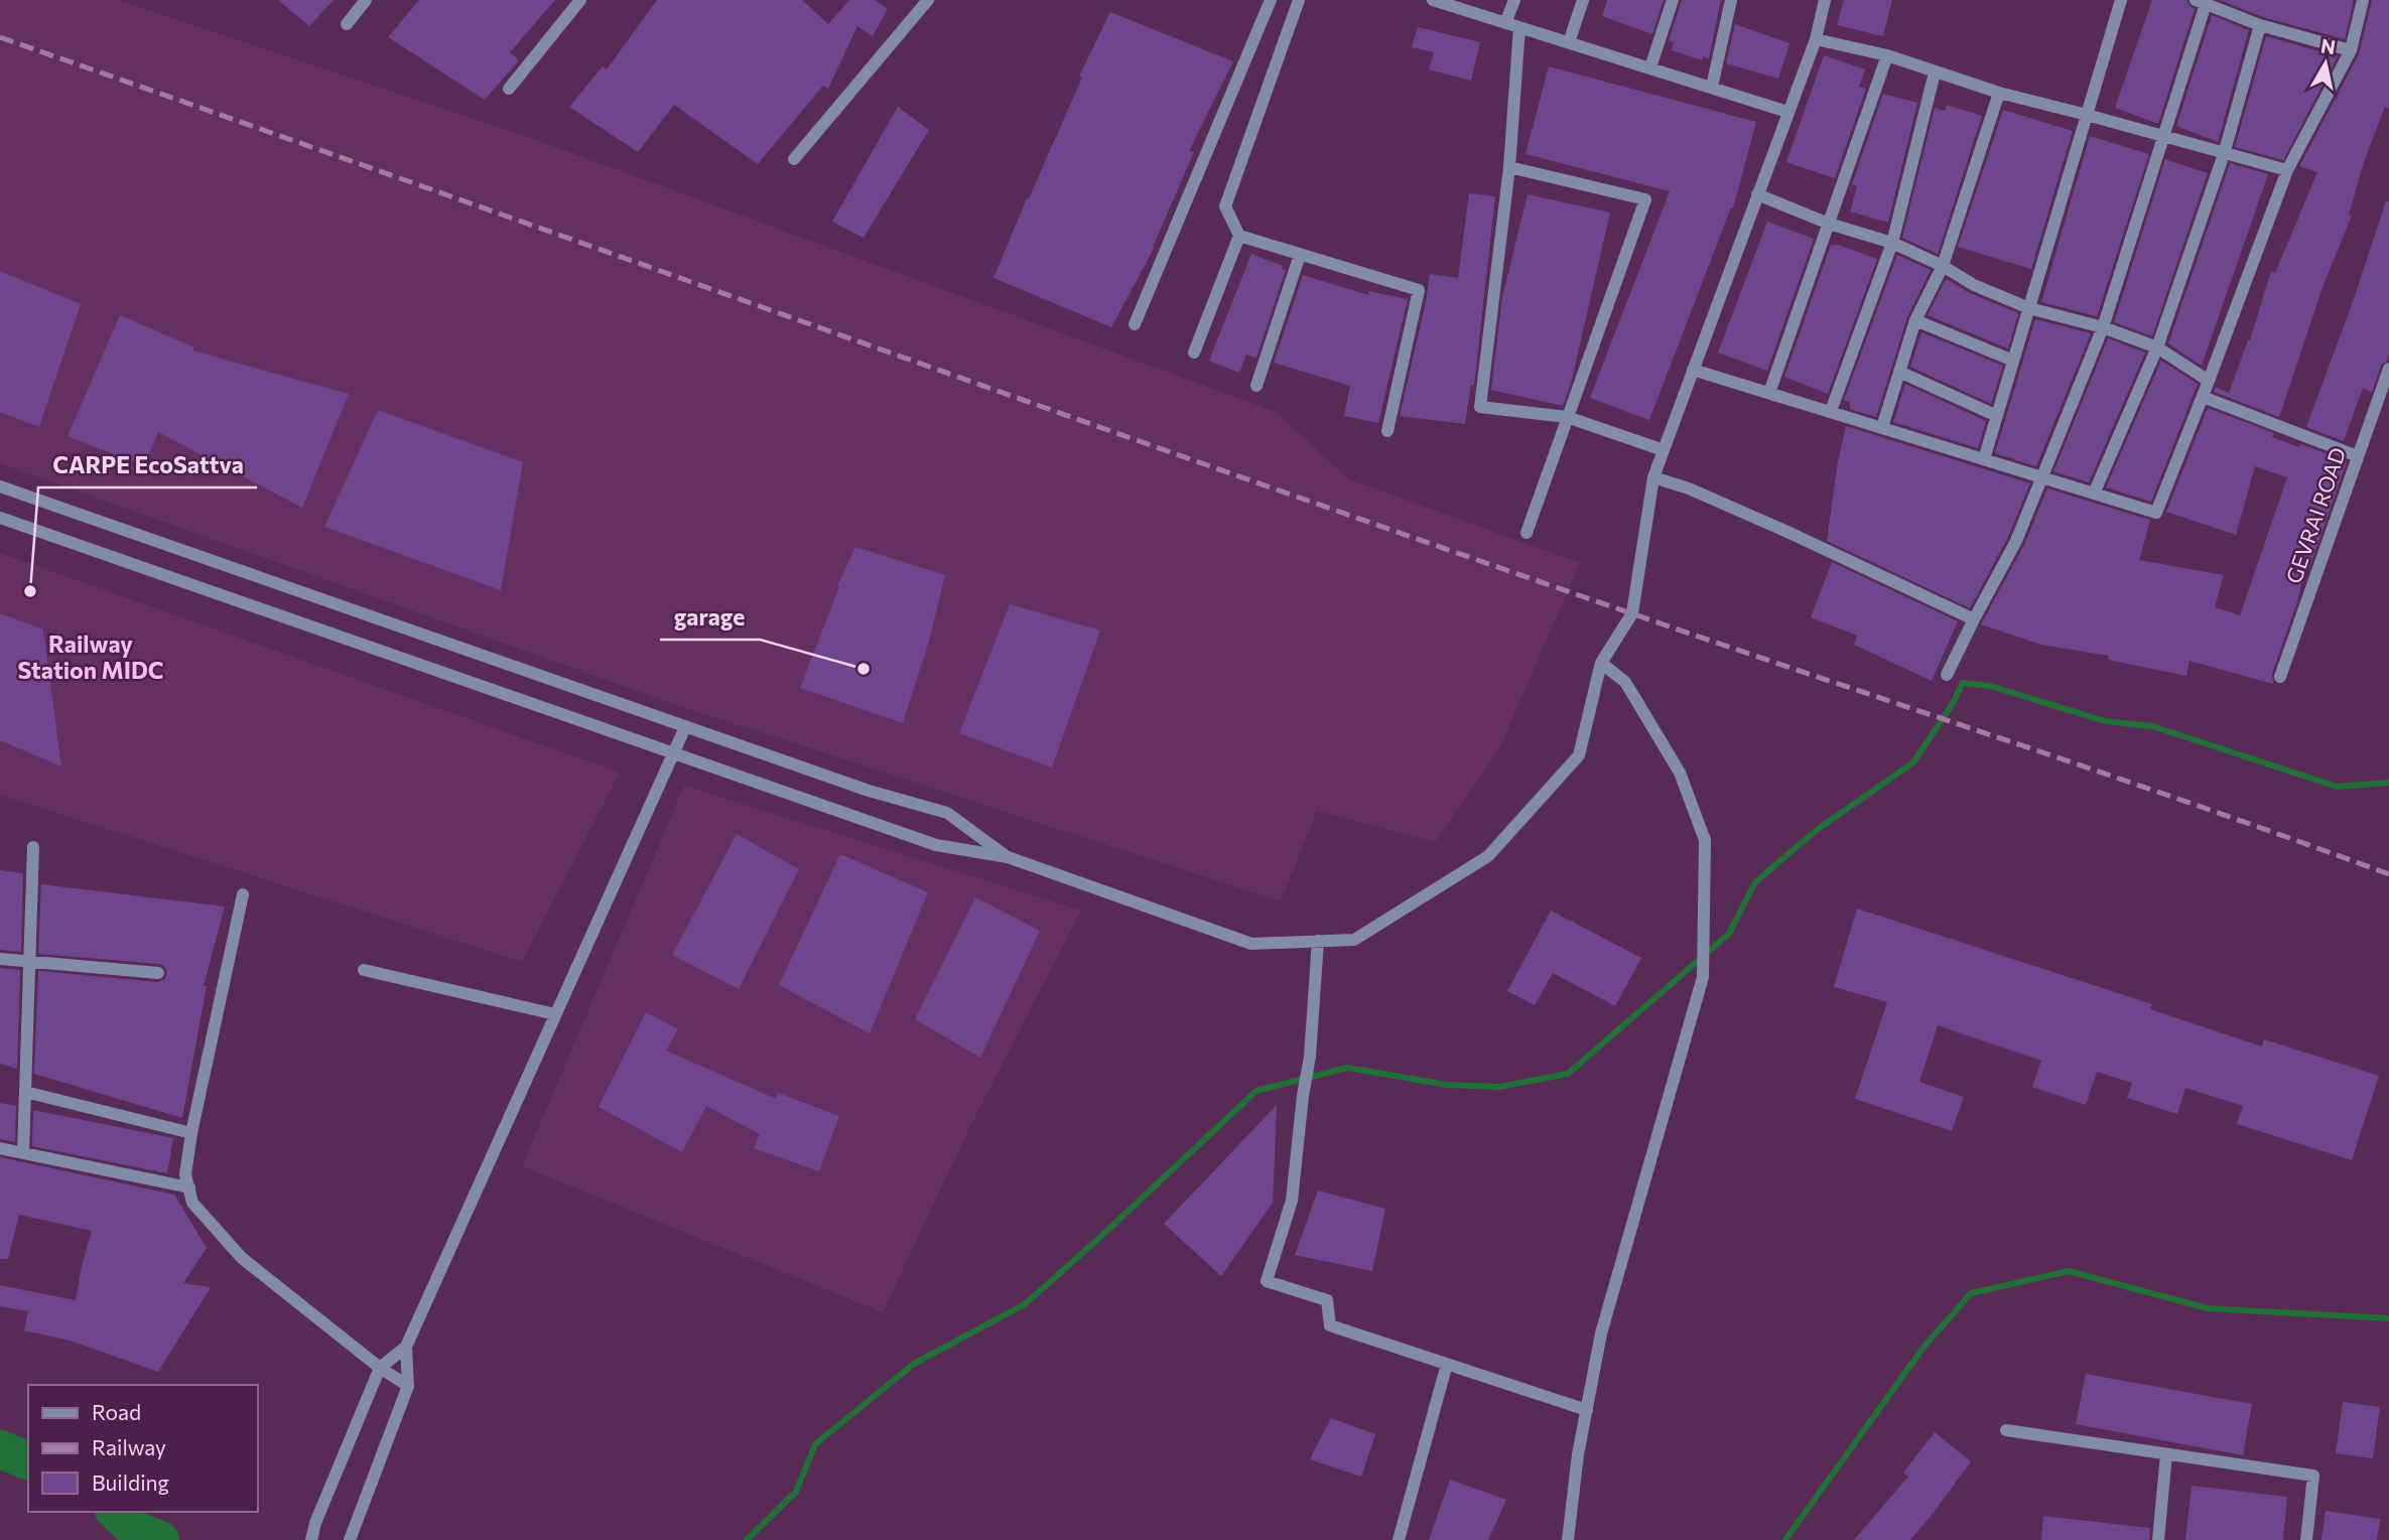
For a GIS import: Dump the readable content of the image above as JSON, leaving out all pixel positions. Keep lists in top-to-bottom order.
{
  "streets": {
    "street": ["GEVRAI ROAD"]
  },
  "districts": ["Railway Station MIDC"],
  "places": ["CARPE EcoSattva", "garage"],
  "legend": ["Road", "Railway", "Building"],
  "north": "top"
}
